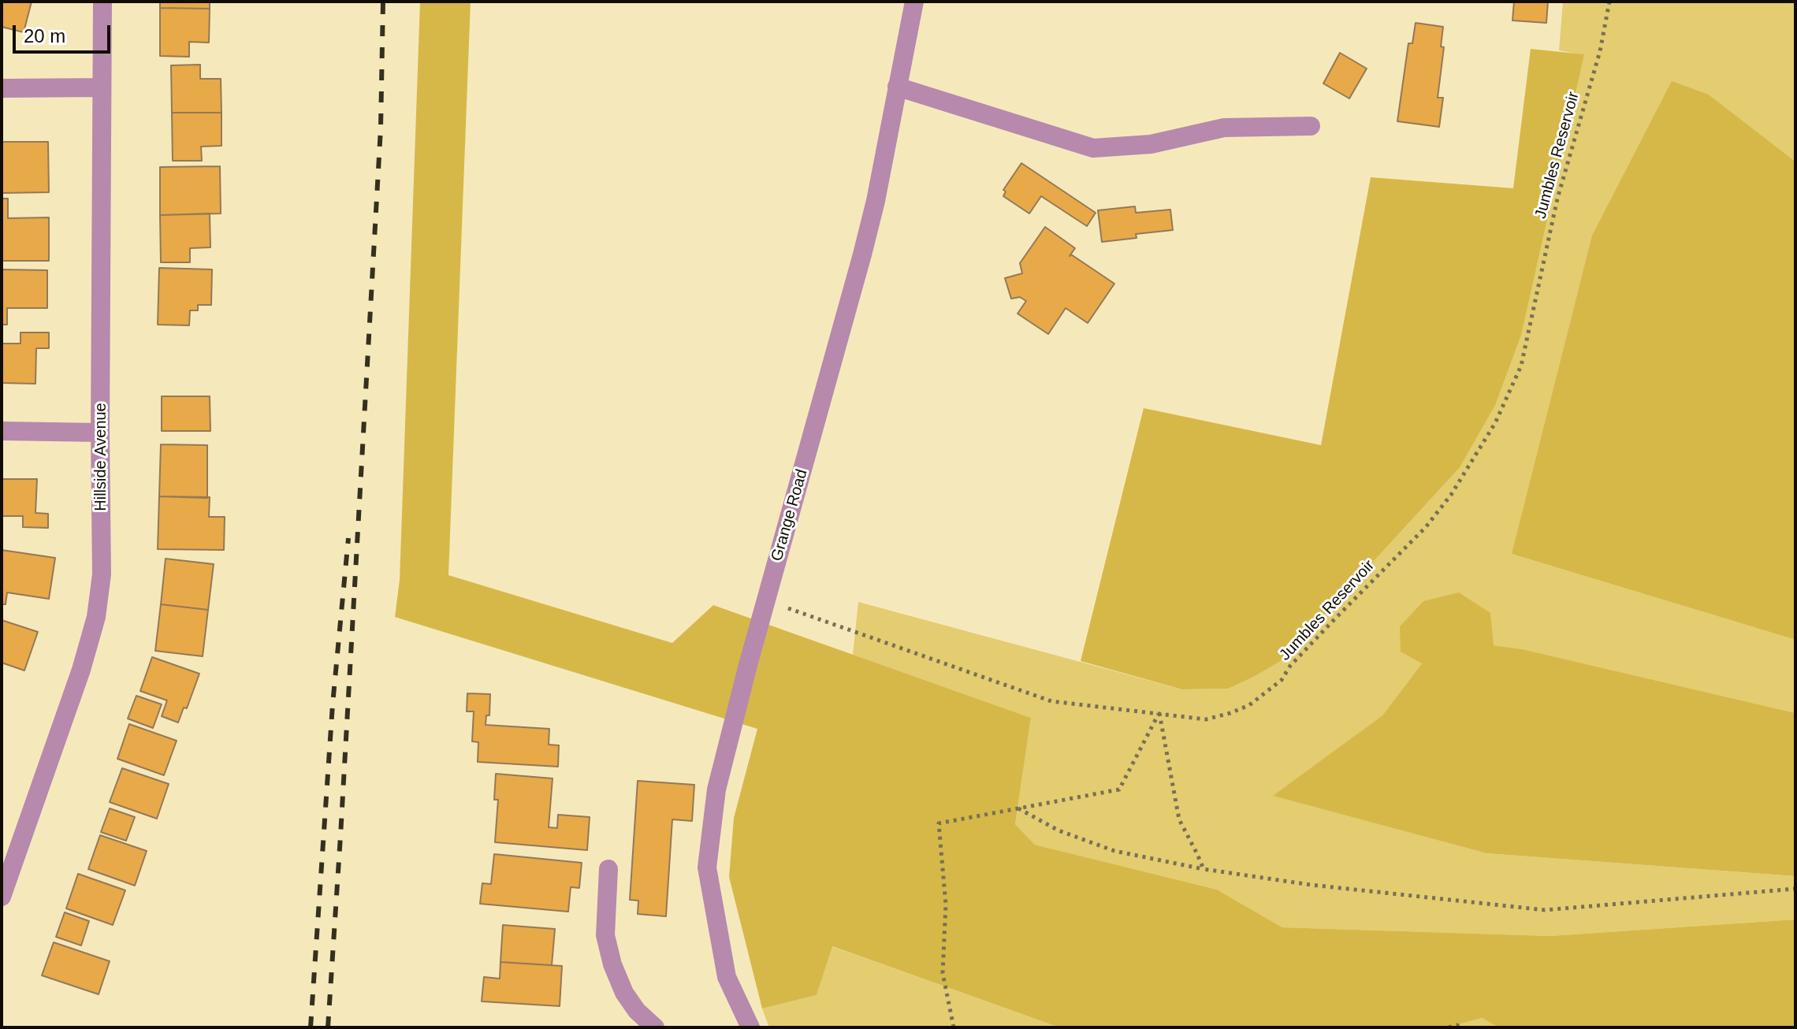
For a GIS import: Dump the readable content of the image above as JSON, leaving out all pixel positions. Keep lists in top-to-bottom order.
{
  "streets": {
    "street": ["Hillside Avenue", "Grange Road"],
    "path": ["Jumbles Reservoir"]
  },
  "crossings": [
    ["Jumbles Reservoir", "Grange Road"]
  ],
  "scale_bar": "20 m"
}
